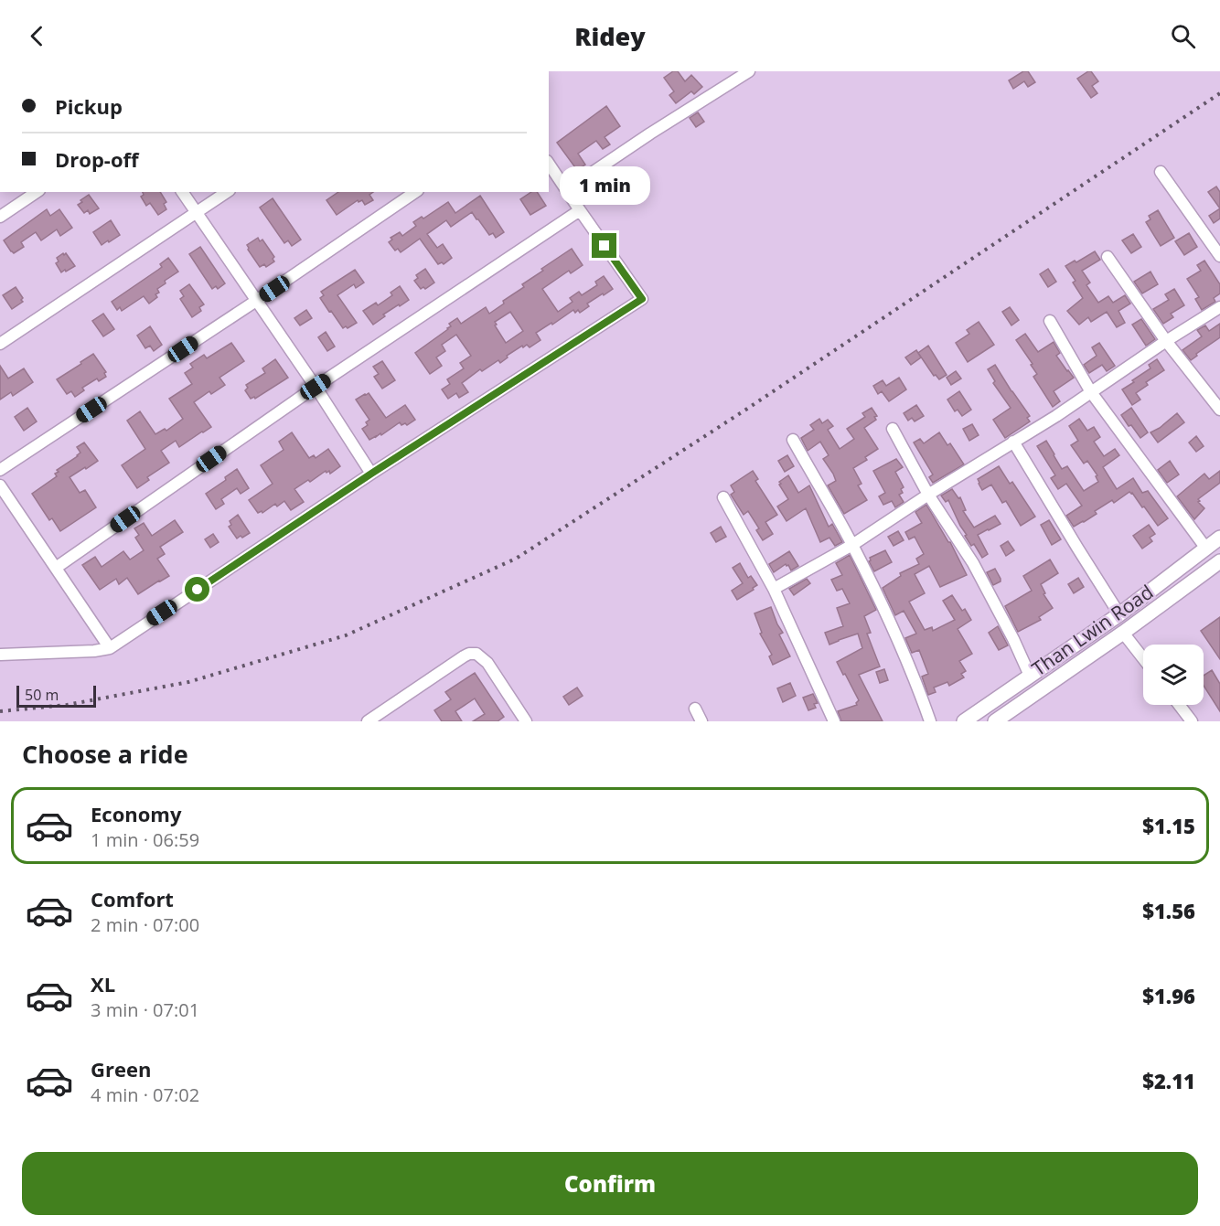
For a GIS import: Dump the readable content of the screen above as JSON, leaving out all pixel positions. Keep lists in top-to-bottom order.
{
  "streets": {
    "main road": ["Than Lwin Road"]
  },
  "scale_bar": "50 m",
  "page": {
    "header": "Ridey",
    "banner": ["Pickup", "Drop-off"],
    "bubble": "1 min",
    "scale": "50 m",
    "heading": "Choose a ride",
    "list": [
      {
        "name": "Economy",
        "note": "1 min · 06:59",
        "value": "$1.15"
      },
      {
        "name": "Comfort",
        "note": "2 min · 07:00",
        "value": "$1.56"
      },
      {
        "name": "XL",
        "note": "3 min · 07:01",
        "value": "$1.96"
      },
      {
        "name": "Green",
        "note": "4 min · 07:02",
        "value": "$2.11"
      }
    ],
    "buttons": "Confirm"
  }
}
